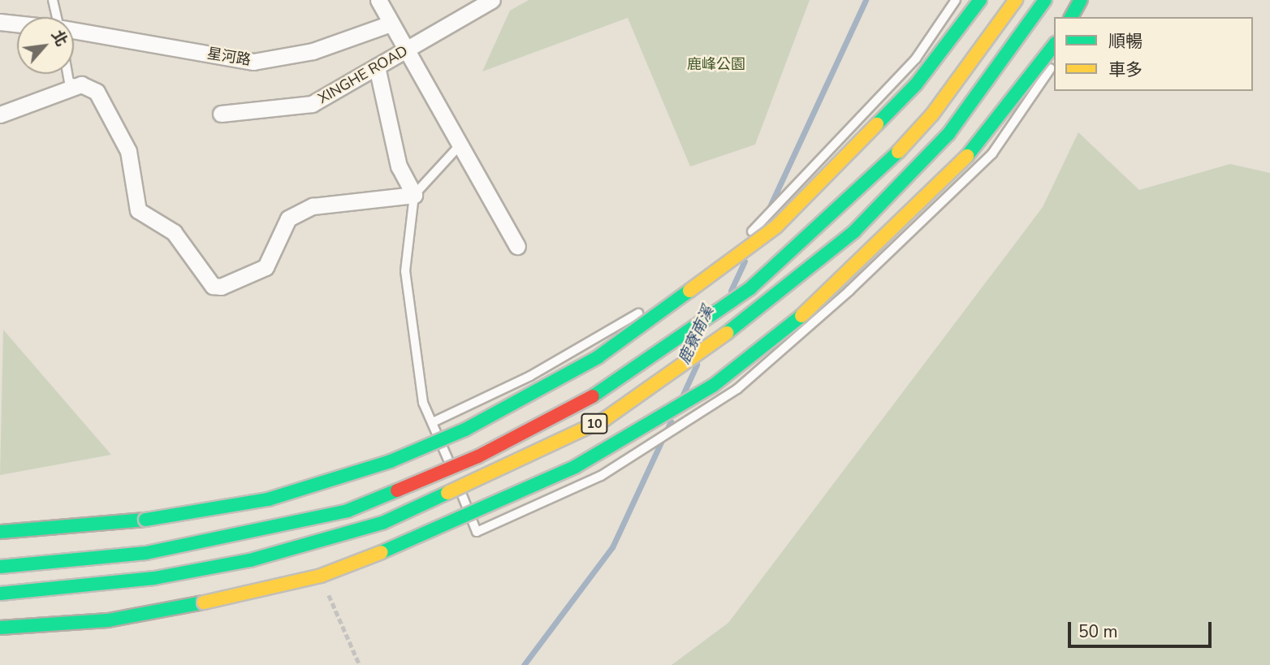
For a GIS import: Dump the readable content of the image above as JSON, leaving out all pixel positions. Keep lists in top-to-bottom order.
{
  "streets": {
    "main road": ["10"],
    "street": ["星河路", "XINGHE ROAD"]
  },
  "water": ["鹿寮南溪"],
  "parks": ["鹿峰公園"],
  "legend": ["順暢", "車多"],
  "scale_bar": "50 m",
  "north": "top right"
}
